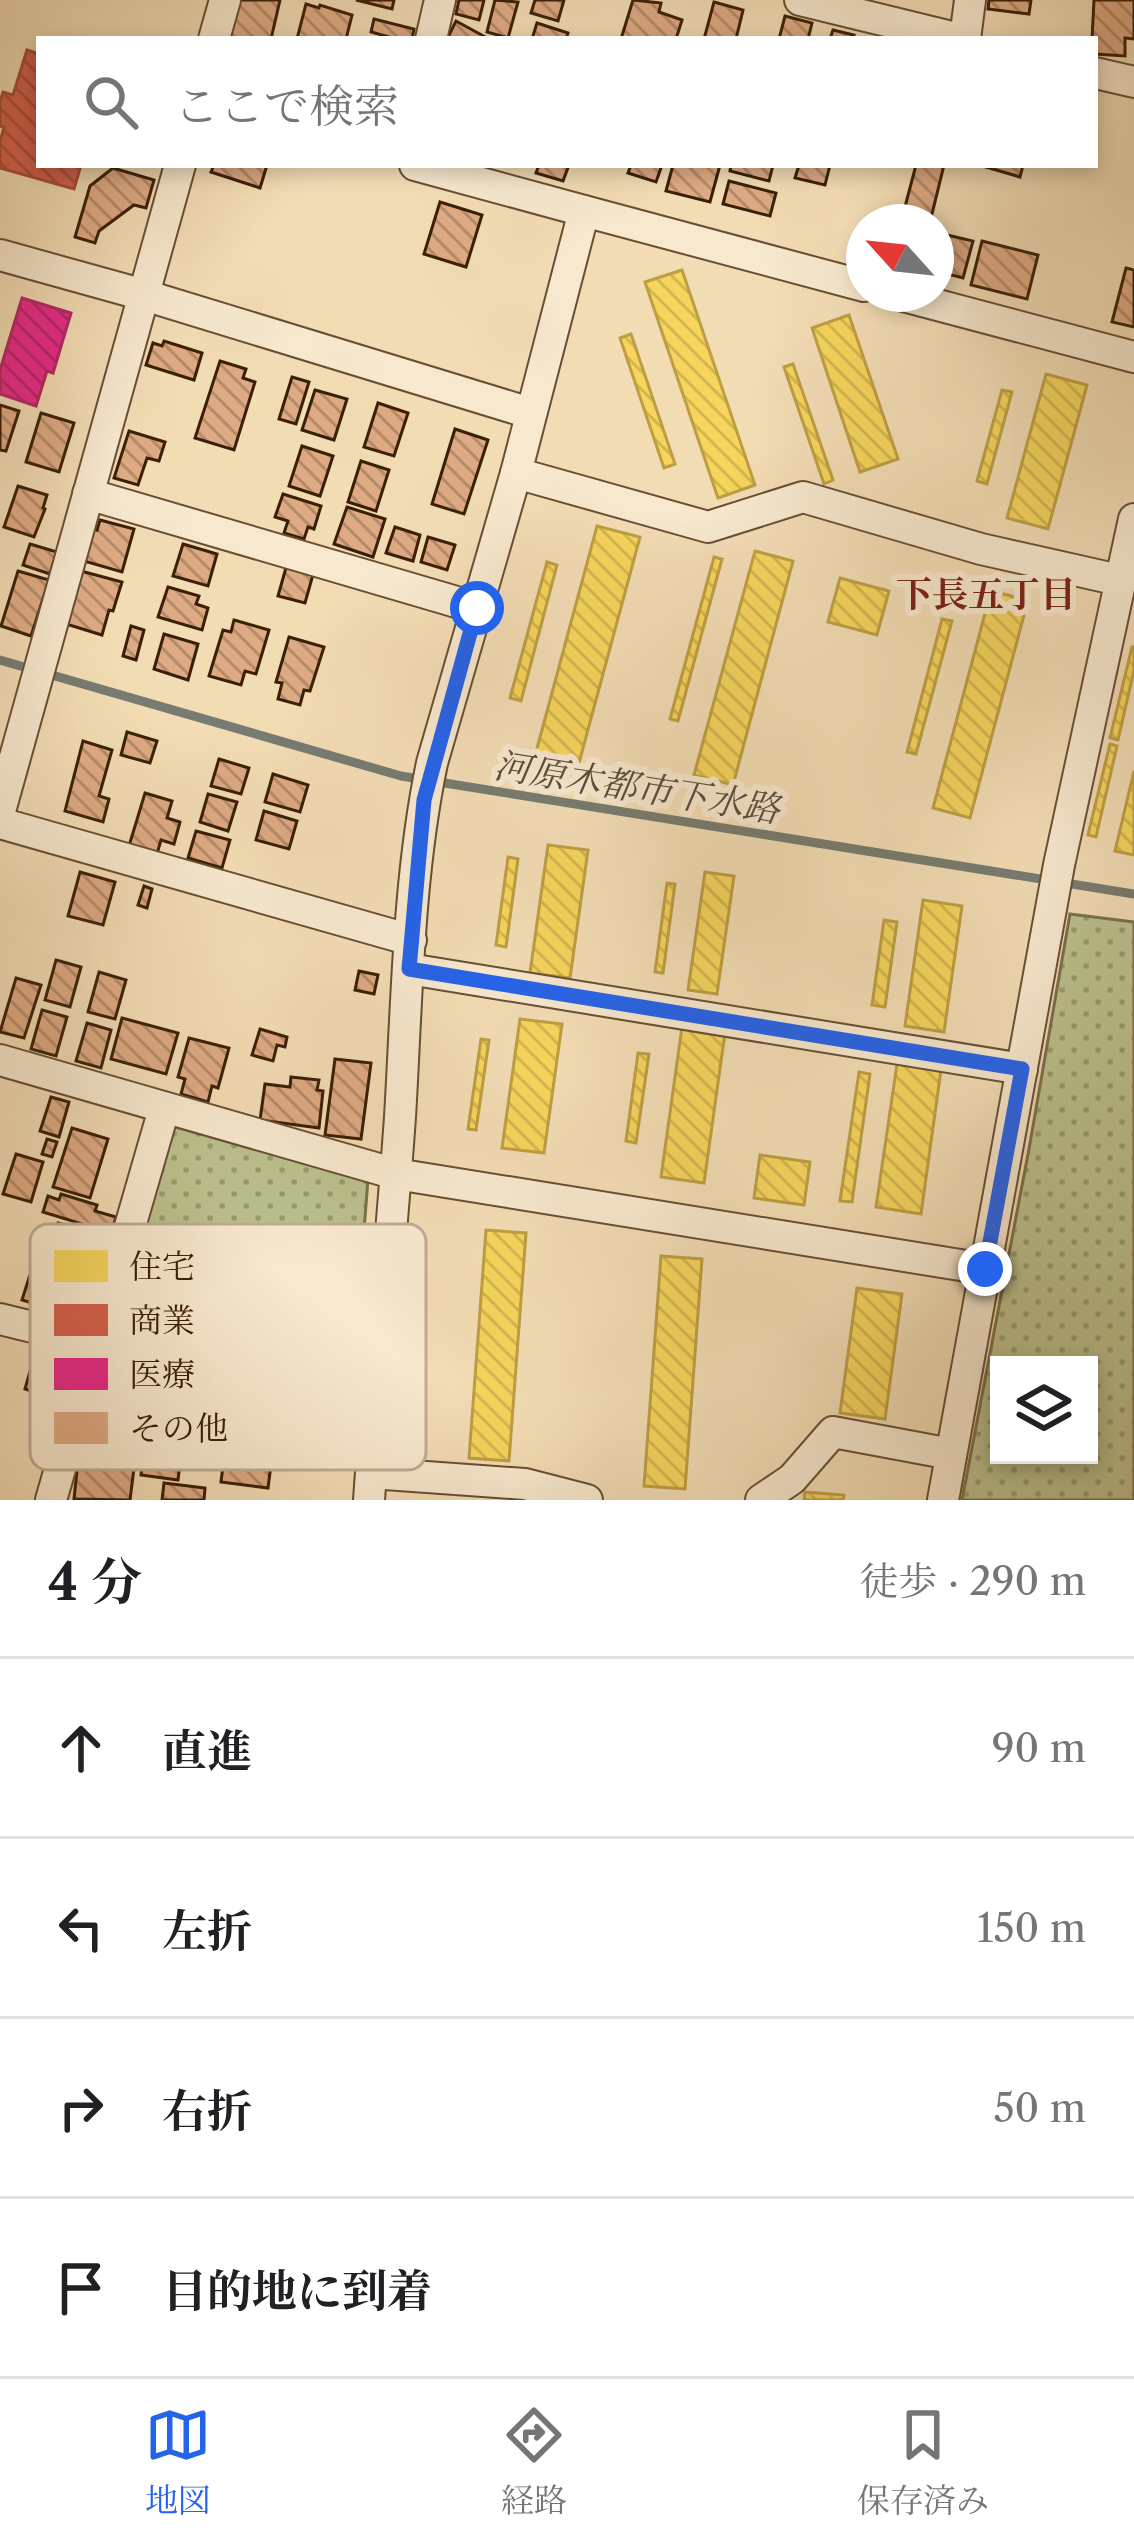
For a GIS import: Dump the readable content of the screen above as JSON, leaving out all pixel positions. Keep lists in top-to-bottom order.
{
  "districts": ["下長五丁目"],
  "water": ["河原木都市下水路"],
  "legend": [
    "住宅",
    "商業",
    "医療",
    "その他"
  ],
  "north": "top left",
  "page": {
    "search": "ここで検索",
    "heading": ["4 分", "徒歩 · 290 m"],
    "list": [
      ["直進", "90 m"],
      ["左折", "150 m"],
      ["右折", "50 m"],
      "目的地に到着"
    ],
    "nav": ["地図", "経路", "保存済み"]
  }
}
